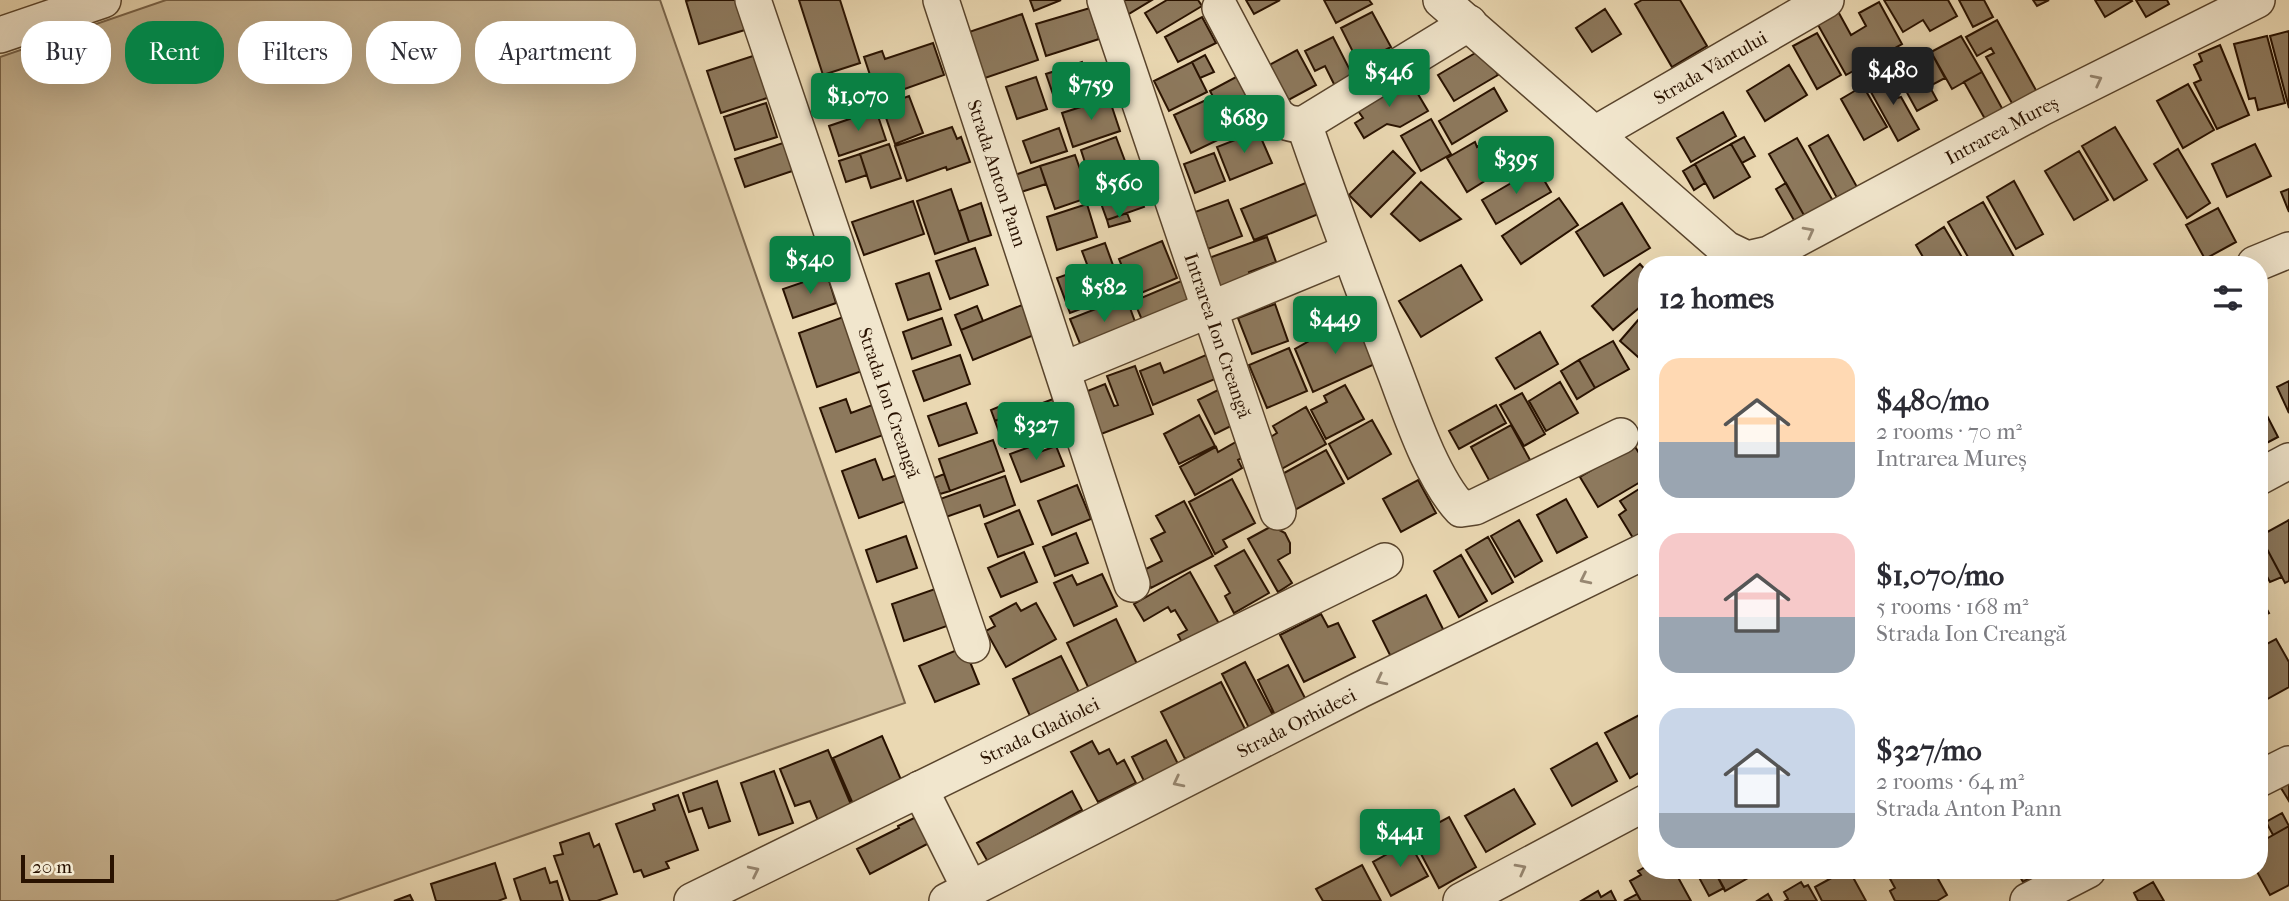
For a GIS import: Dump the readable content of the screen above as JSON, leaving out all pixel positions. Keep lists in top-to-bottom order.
{
  "streets": {
    "street": [
      "Strada Vântului",
      "Intrarea Mureș",
      "Strada Anton Pann",
      "Intrarea Ion Creangă",
      "Strada Ion Creangă",
      "Strada Orhideei",
      "Strada Gladiolei"
    ]
  },
  "crossings": [
    ["Strada Vântului", "Intrarea Mureș"]
  ],
  "one_way": ["Intrarea Mureș", "Strada Orhideei"],
  "scale_bar": "20 m",
  "page": {
    "chip": [
      "Buy",
      "Rent",
      "Filters",
      "New",
      "Apartment"
    ],
    "price": [
      "$480",
      "$546",
      "$759",
      "$1,070",
      "$689",
      "$395",
      "$560",
      "$540",
      "$582",
      "$449",
      "$327",
      "$441"
    ],
    "heading": "12 homes",
    "list": [
      {
        "name": "$480/mo",
        "note": "2 rooms · 70 m² · Intrarea Mureș"
      },
      {
        "name": "$1,070/mo",
        "note": "5 rooms · 168 m² · Strada Ion Creangă"
      },
      {
        "name": "$327/mo",
        "note": "2 rooms · 64 m² · Strada Anton Pann"
      }
    ],
    "scale": "20 m"
  }
}
